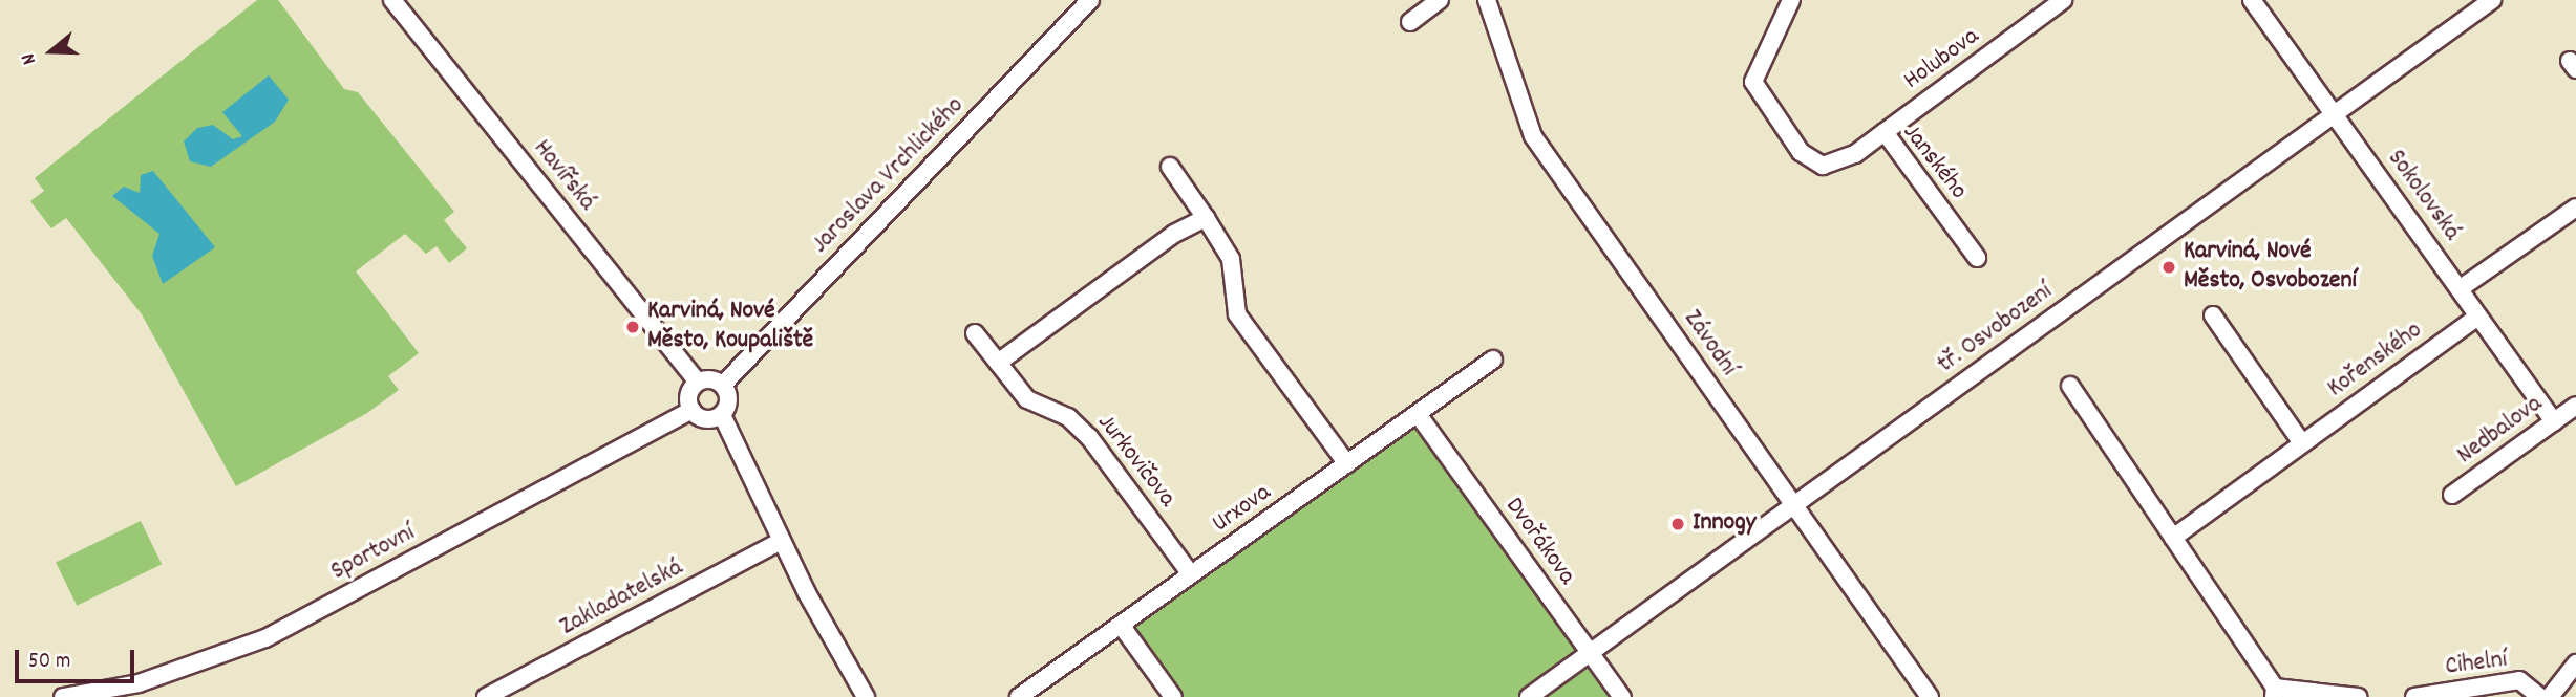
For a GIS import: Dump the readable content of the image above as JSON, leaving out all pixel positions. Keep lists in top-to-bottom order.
{
  "streets": {
    "street": [
      "Holubova",
      "Janského",
      "Havířská",
      "Jaroslava Vrchlického",
      "Sokolovská",
      "tř. Osvobození",
      "Závodní",
      "Kořenského",
      "Nedbalova",
      "Jurkovičova",
      "Urxova",
      "Dvořákova",
      "Sportovní",
      "Zakladatelská",
      "Cihelní"
    ]
  },
  "crossings": [
    ["Holubova", "Janského"],
    ["Havířská", "Jaroslava Vrchlického"],
    ["Havířská", "Sportovní"],
    ["Jaroslava Vrchlického", "Sportovní"],
    ["Sokolovská", "tř. Osvobození"],
    ["Sokolovská", "Kořenského"],
    ["Sokolovská", "Nedbalova"],
    ["tř. Osvobození", "Závodní"],
    ["tř. Osvobození", "Dvořákova"],
    ["Jurkovičova", "Urxova"],
    ["Urxova", "Dvořákova"]
  ],
  "places": ["Karviná, Nové Město, Osvobození", "Karviná, Nové Město, Koupaliště", "Innogy"],
  "scale_bar": "50 m",
  "north": "left"
}
